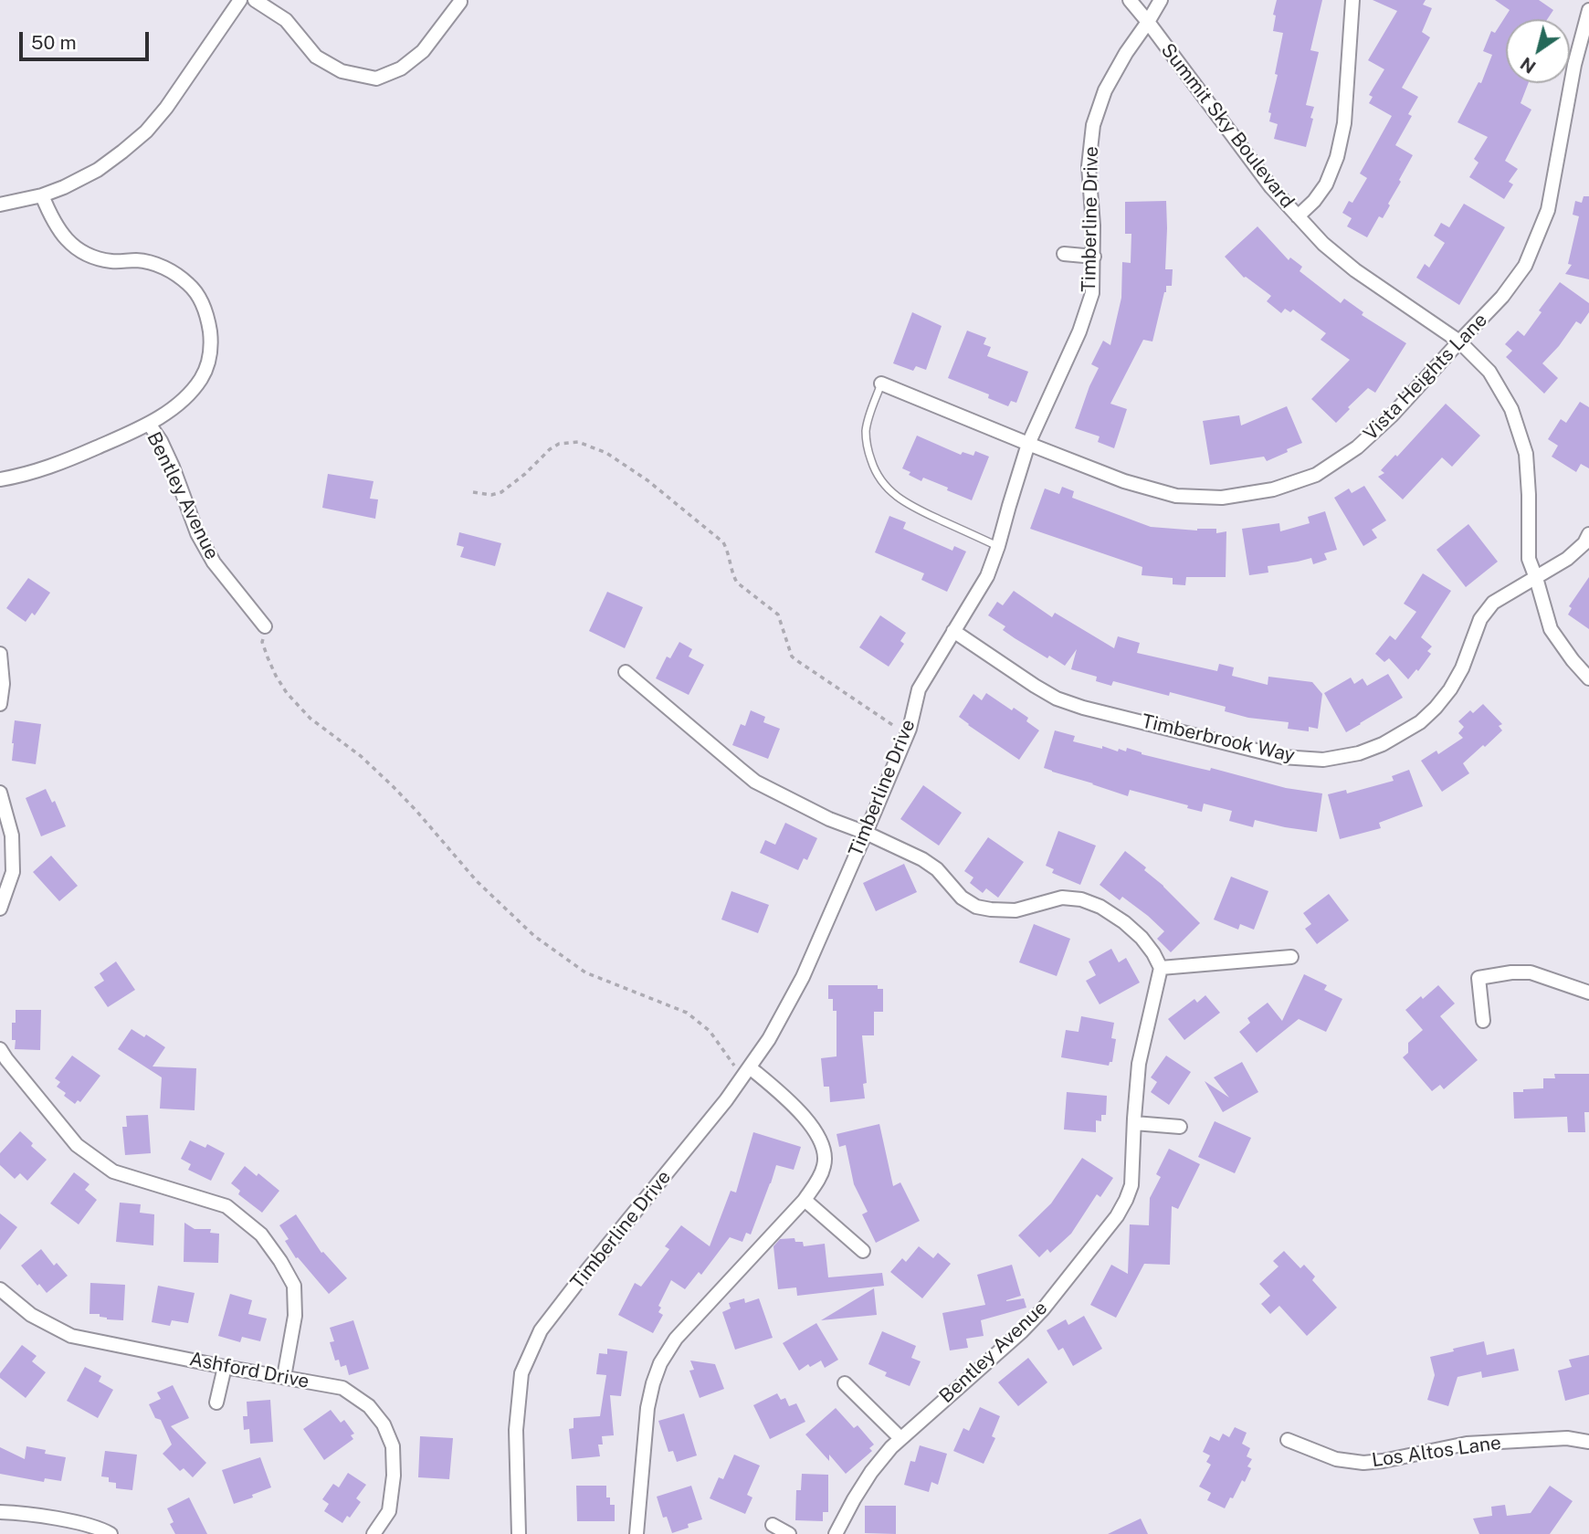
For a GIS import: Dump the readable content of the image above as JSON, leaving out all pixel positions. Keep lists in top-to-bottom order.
{
  "streets": {
    "street": [
      "Summit Sky Boulevard",
      "Timberline Drive",
      "Vista Heights Lane",
      "Bentley Avenue",
      "Timberbrook Way",
      "Ashford Drive",
      "Los Altos Lane"
    ]
  },
  "crossings": [
    ["Summit Sky Boulevard", "Timberline Drive"],
    ["Summit Sky Boulevard", "Vista Heights Lane"],
    ["Summit Sky Boulevard", "Timberbrook Way"],
    ["Timberline Drive", "Vista Heights Lane"],
    ["Timberline Drive", "Timberbrook Way"]
  ],
  "scale_bar": "50 m",
  "north": "bottom left"
}
